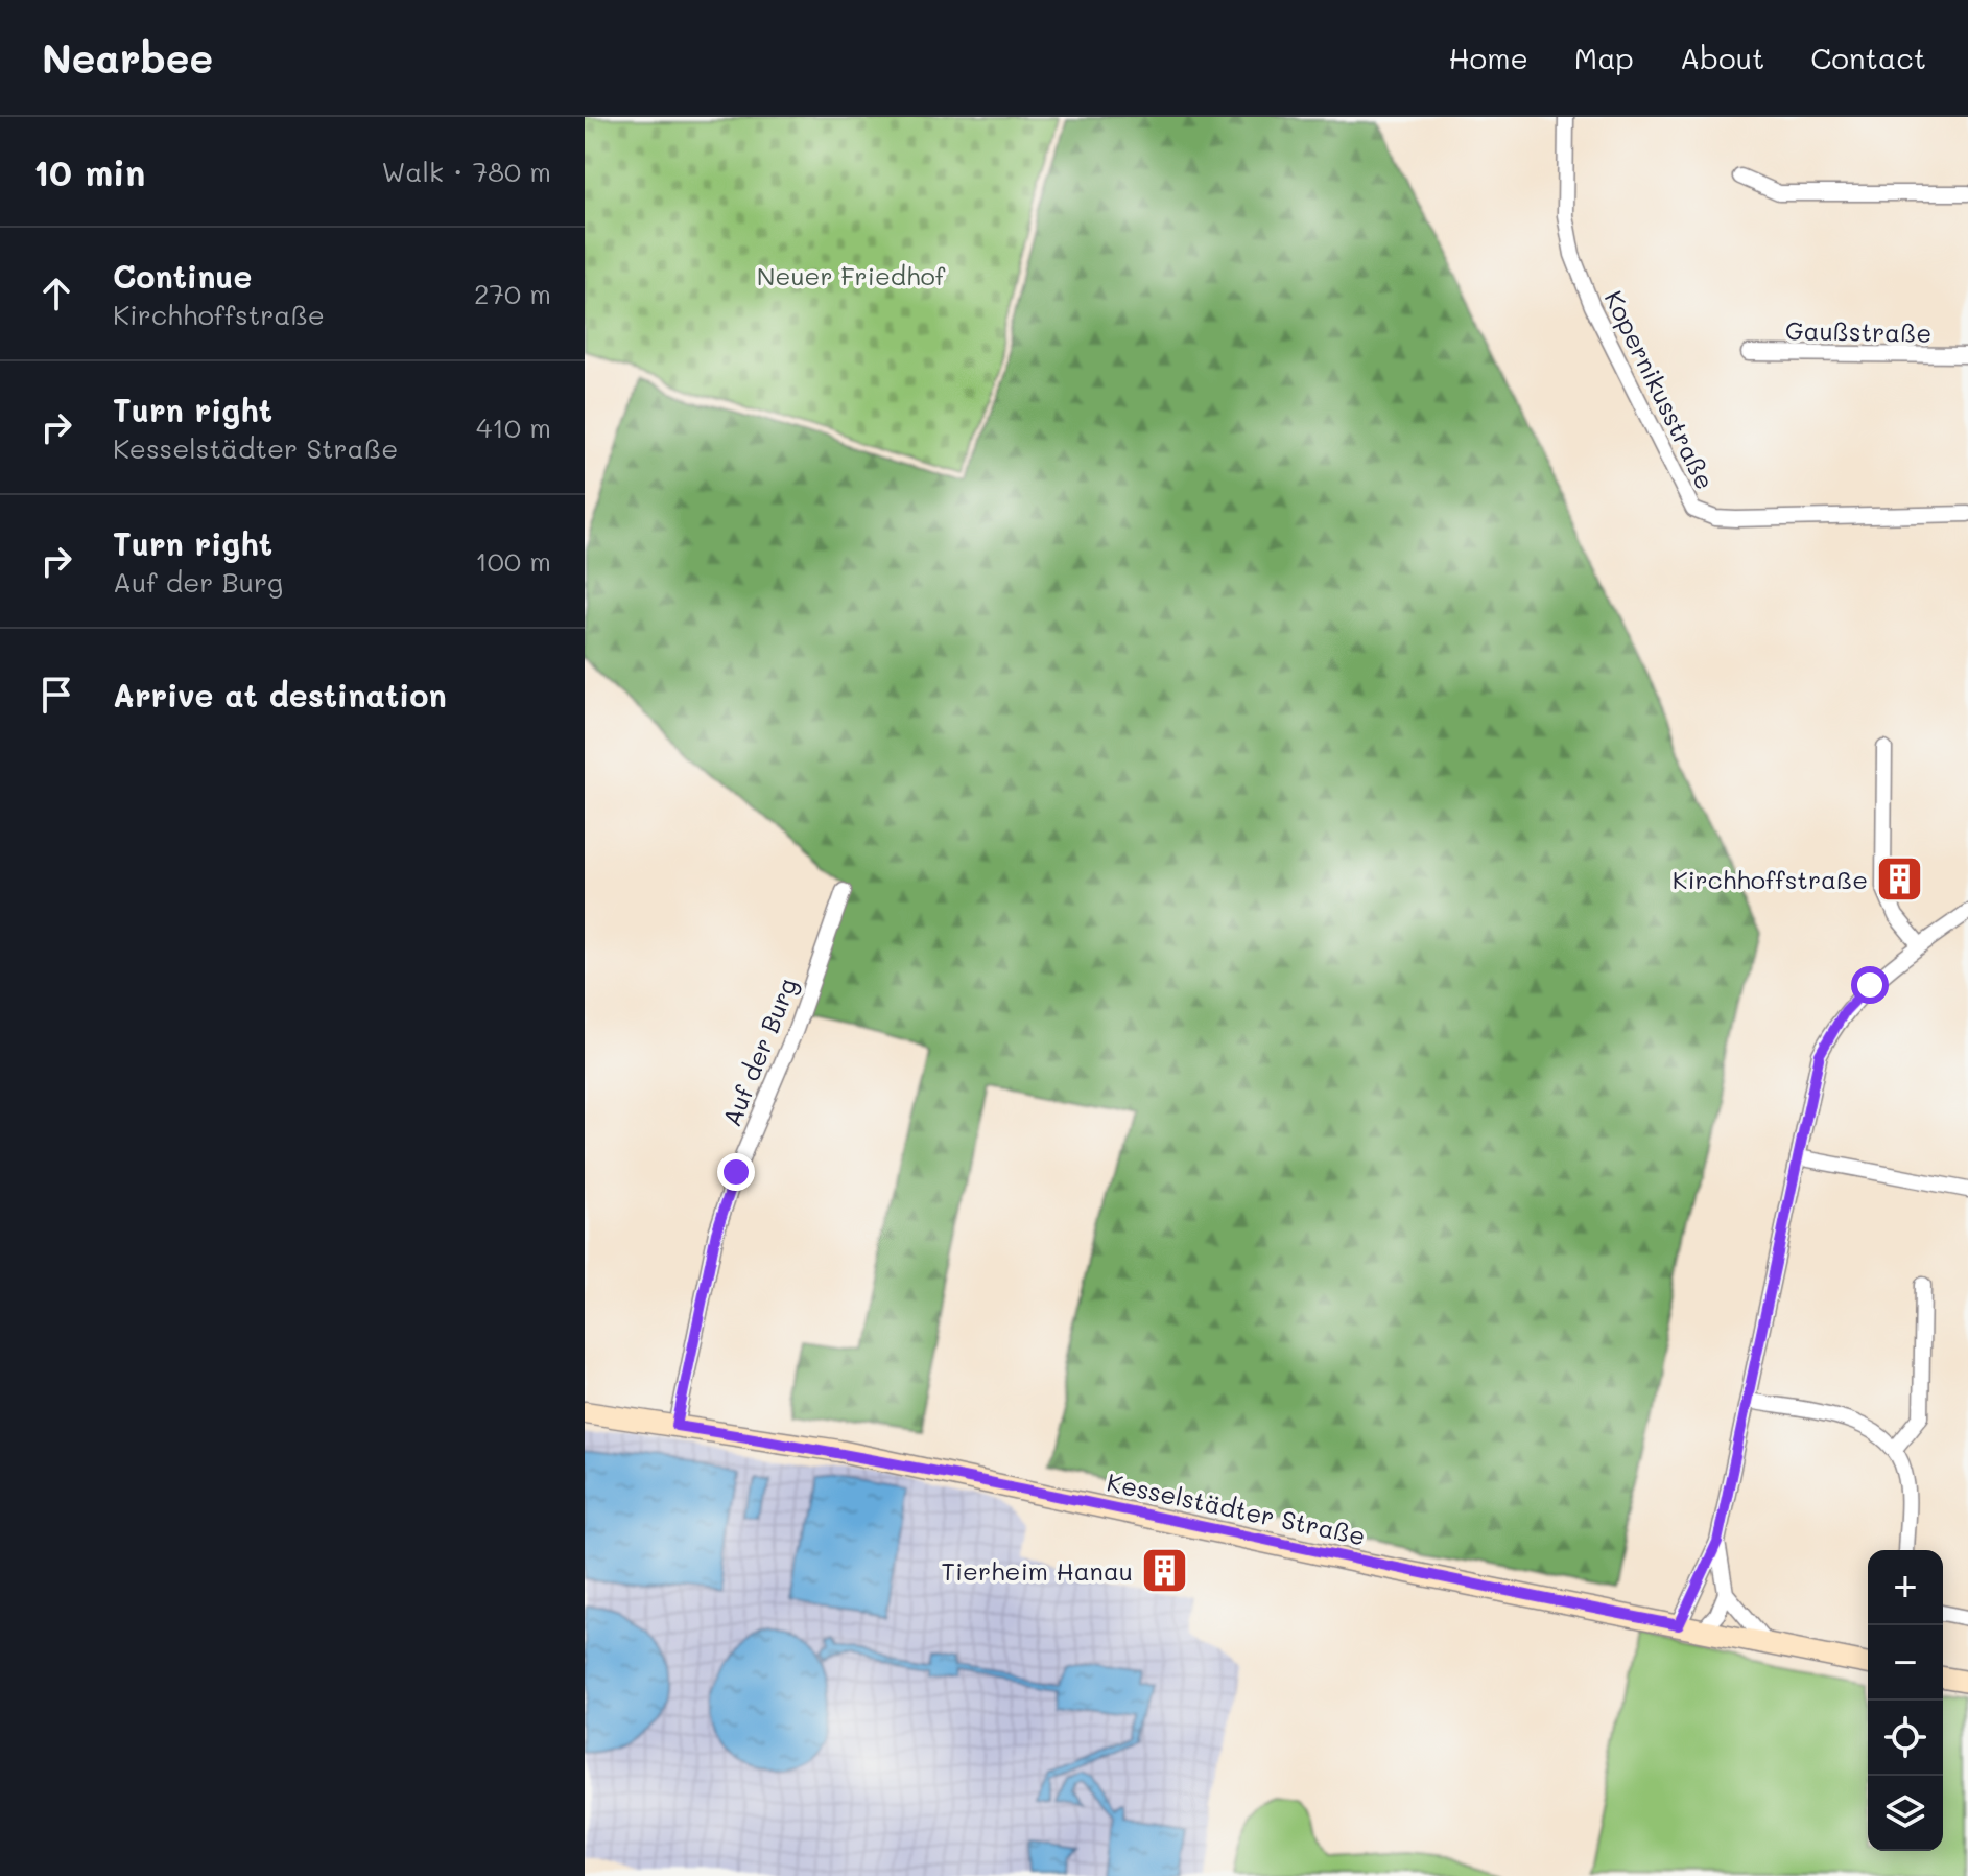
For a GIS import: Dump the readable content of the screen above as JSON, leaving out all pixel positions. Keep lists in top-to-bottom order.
{
  "streets": {
    "main road": ["Kesselstädter Straße"],
    "street": ["Gaußstraße", "Kopernikusstraße", "Auf der Burg"]
  },
  "crossings": [
    ["Auf der Burg", "Kesselstädter Straße"]
  ],
  "parks": ["Neuer Friedhof"],
  "places": {
    "building": ["Kirchhoffstraße", "Tierheim Hanau"]
  },
  "page": {
    "header": "Nearbee",
    "nav": [
      "Home",
      "Map",
      "About",
      "Contact"
    ],
    "heading": ["10 min", "Walk · 780 m"],
    "list": [
      ["Continue", "Kirchhoffstraße", "270 m"],
      ["Turn right", "Kesselstädter Straße", "410 m"],
      ["Turn right", "Auf der Burg", "100 m"],
      "Arrive at destination"
    ],
    "map_buttons": ["+", "−"]
  }
}
